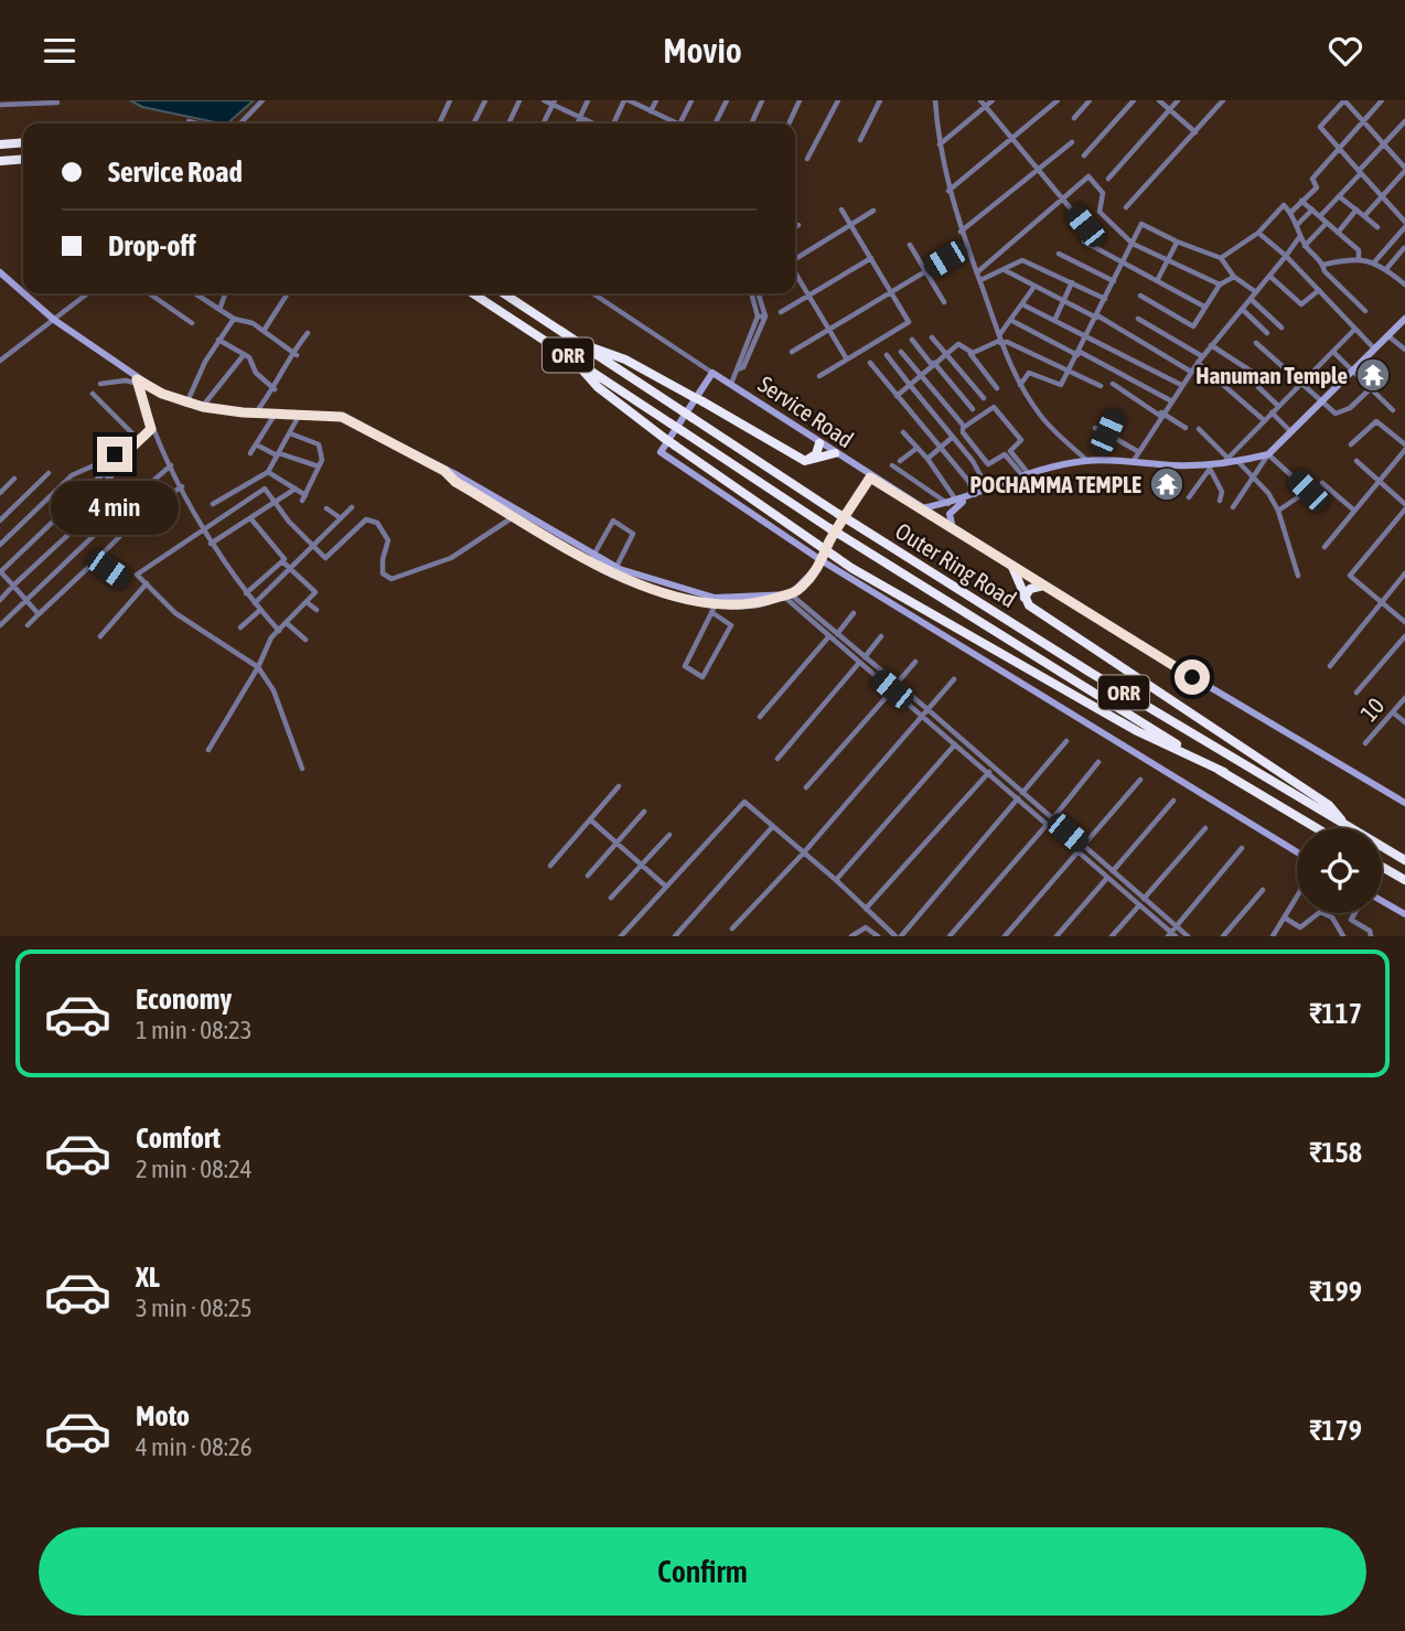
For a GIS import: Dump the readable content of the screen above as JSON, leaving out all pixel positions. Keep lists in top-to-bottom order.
{
  "streets": {
    "highway": ["ORR", "Outer Ring Road"],
    "main road": ["Service Road"],
    "street": ["10"]
  },
  "places": {
    "temple": ["Hanuman Temple", "POCHAMMA TEMPLE"]
  },
  "page": {
    "header": "Movio",
    "banner": ["Service Road", "Drop-off"],
    "bubble": "4 min",
    "list": [
      {
        "name": "Economy",
        "note": "1 min · 08:23",
        "value": "₹117"
      },
      {
        "name": "Comfort",
        "note": "2 min · 08:24",
        "value": "₹158"
      },
      {
        "name": "XL",
        "note": "3 min · 08:25",
        "value": "₹199"
      },
      {
        "name": "Moto",
        "note": "4 min · 08:26",
        "value": "₹179"
      }
    ],
    "buttons": "Confirm"
  }
}
